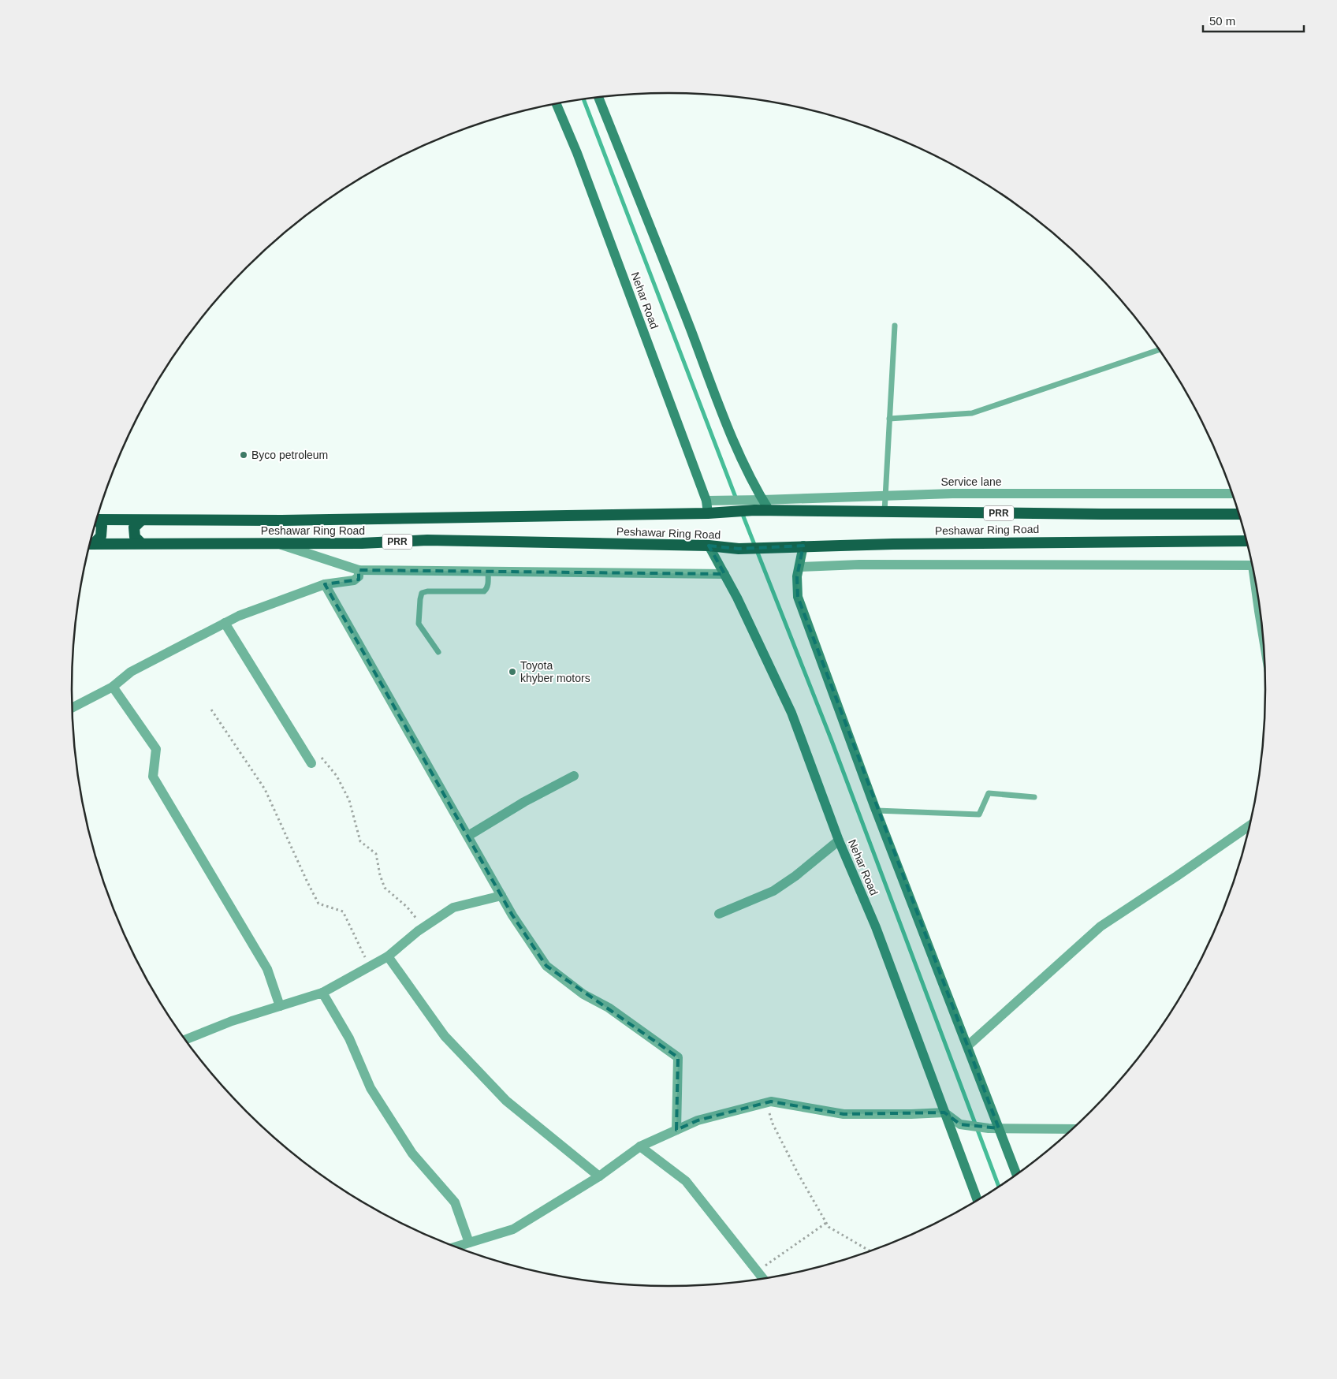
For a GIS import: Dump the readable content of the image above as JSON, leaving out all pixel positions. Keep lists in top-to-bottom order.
{
  "streets": {
    "highway": ["PRR", "Peshawar Ring Road"],
    "main road": ["Nehar Road"],
    "street": ["Service lane"]
  },
  "crossings": [
    ["Nehar Road", "Service lane"],
    ["Nehar Road", "Peshawar Ring Road"]
  ],
  "places": ["Byco petroleum", "Toyota khyber motors"],
  "scale_bar": "50 m"
}
